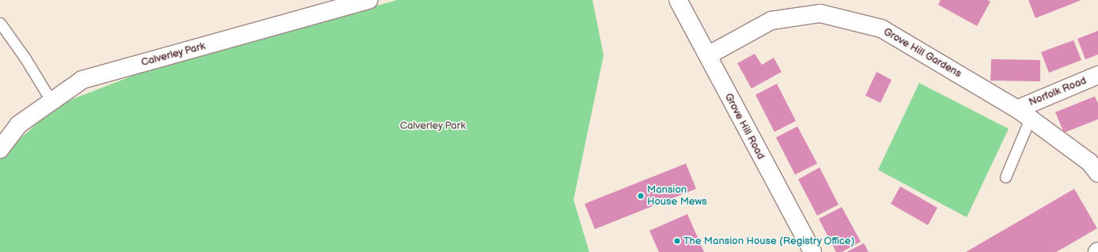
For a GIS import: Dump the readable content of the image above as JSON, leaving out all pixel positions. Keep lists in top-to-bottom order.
{
  "streets": {
    "street": [
      "Grove Hill Gardens",
      "Calverley Park",
      "Norfolk Road",
      "Grove Hill Road"
    ]
  },
  "crossings": [
    ["Grove Hill Gardens", "Norfolk Road"],
    ["Grove Hill Gardens", "Grove Hill Road"]
  ],
  "parks": ["Calverley Park"],
  "places": ["Mansion House Mews", "The Mansion House (Registry Office)"]
}
